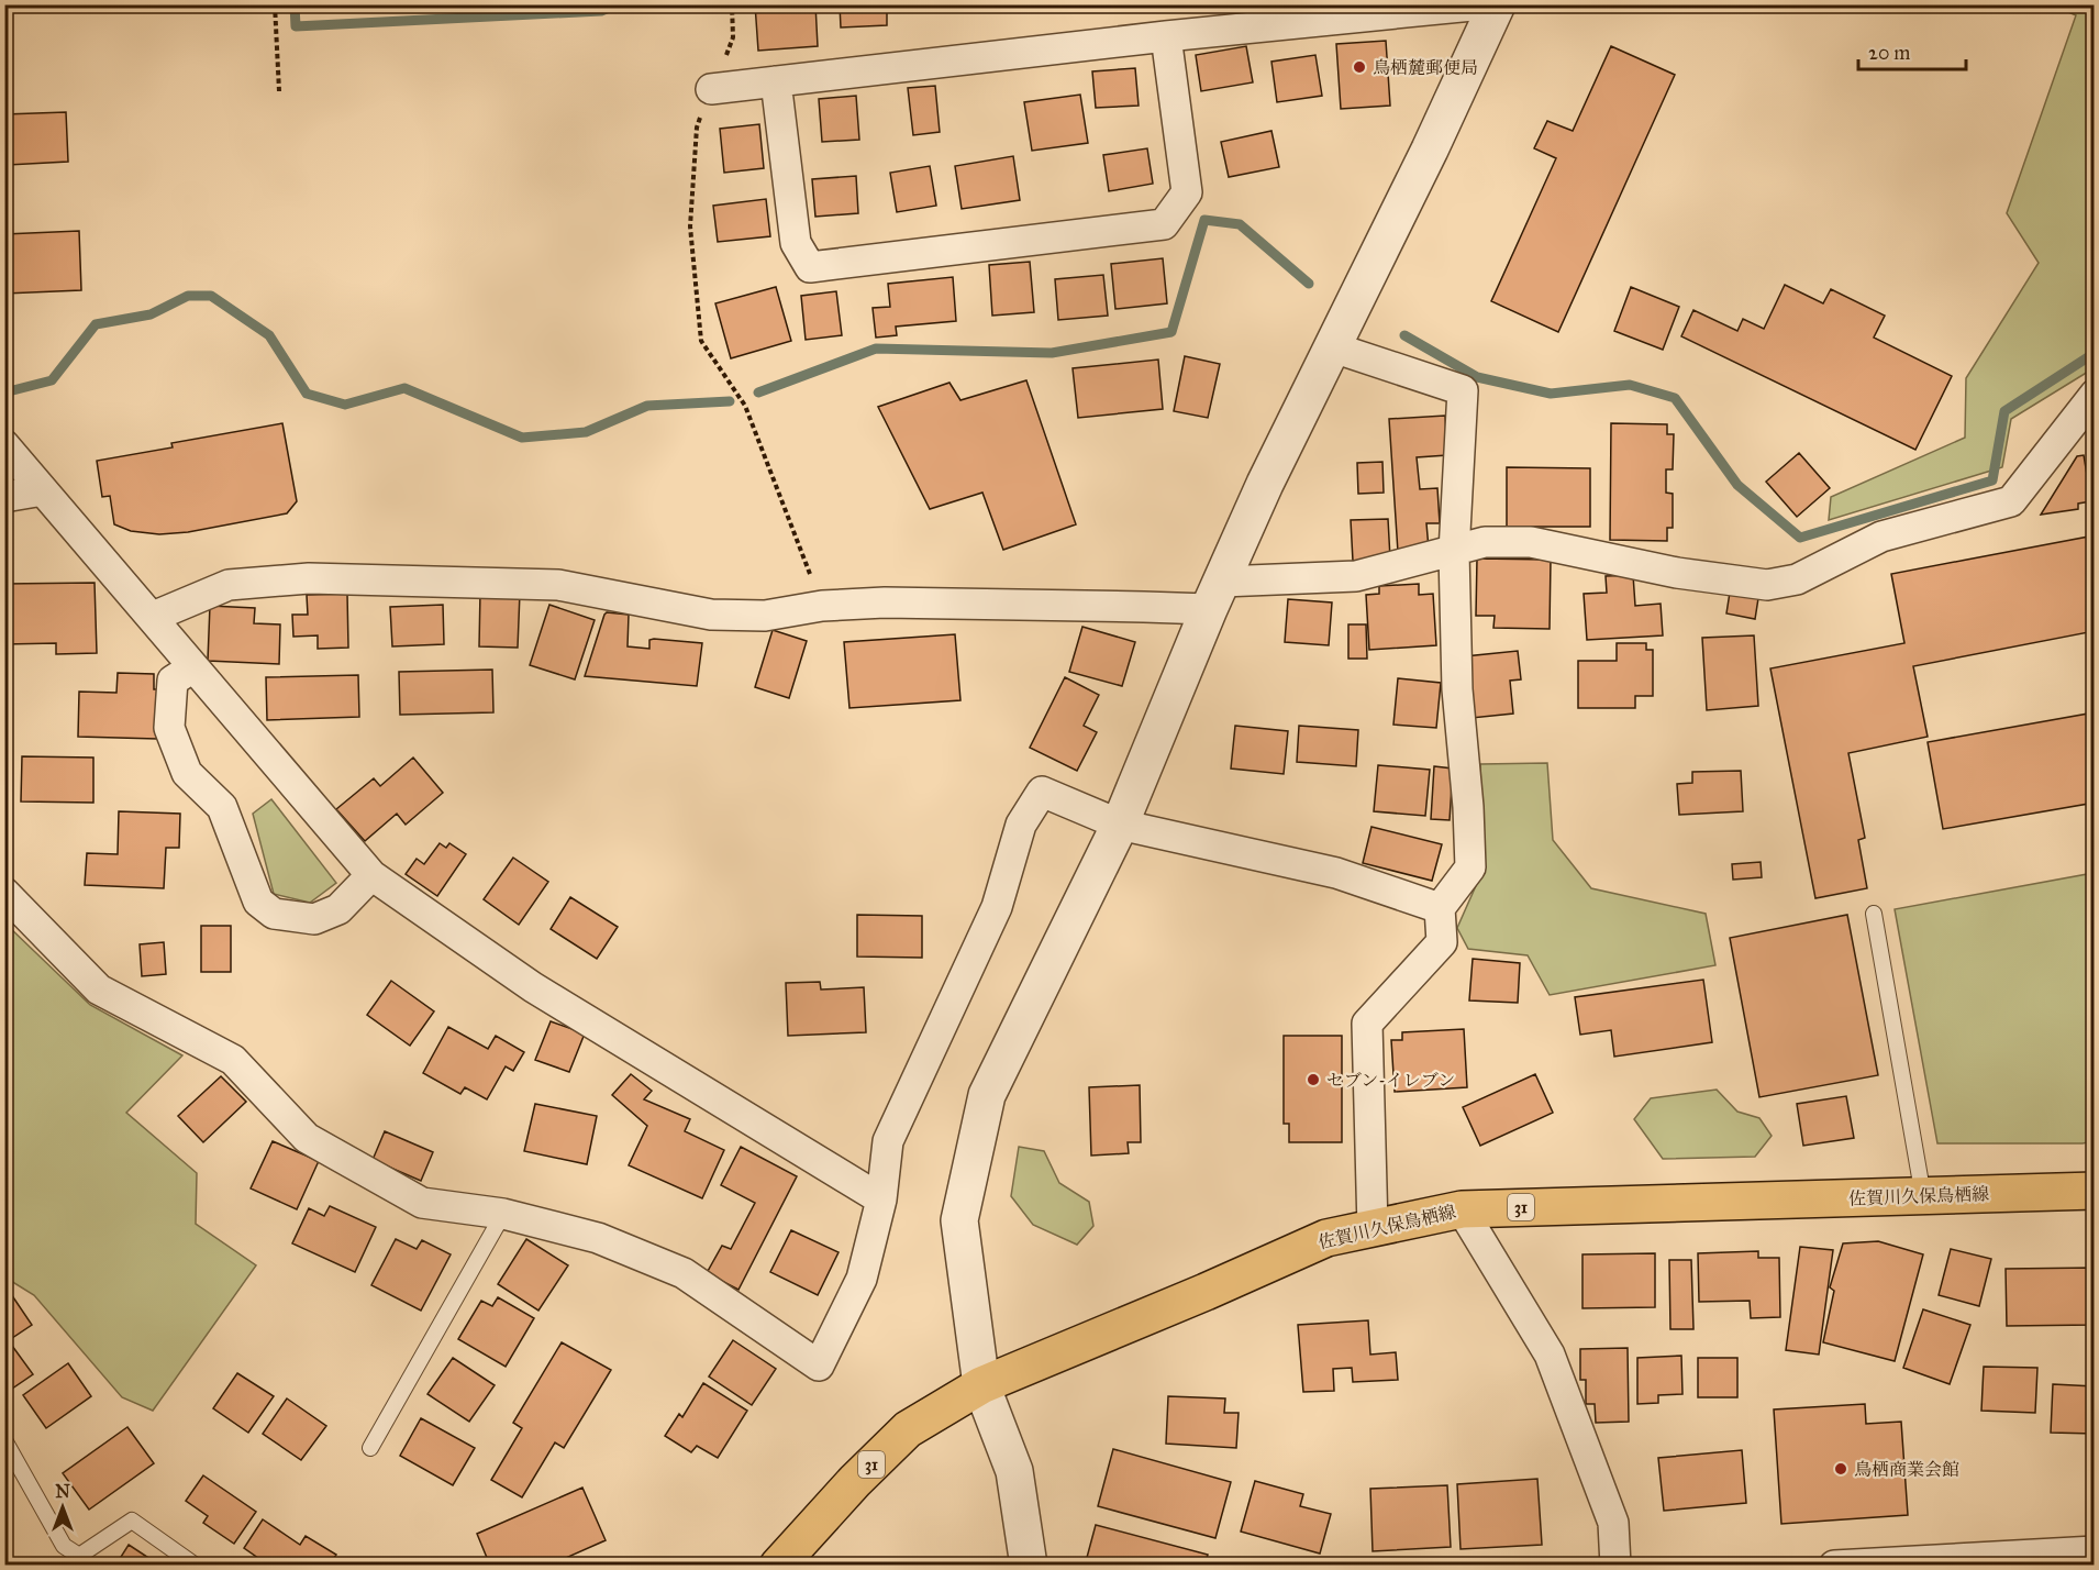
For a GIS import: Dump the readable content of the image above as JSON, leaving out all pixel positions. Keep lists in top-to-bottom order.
{
  "streets": {
    "main road": ["佐賀川久保鳥栖線", "31"]
  },
  "places": ["鳥栖麓郵便局", "セブン-イレブン", "鳥栖商業会館"],
  "scale_bar": "20 m",
  "north": "top"
}
